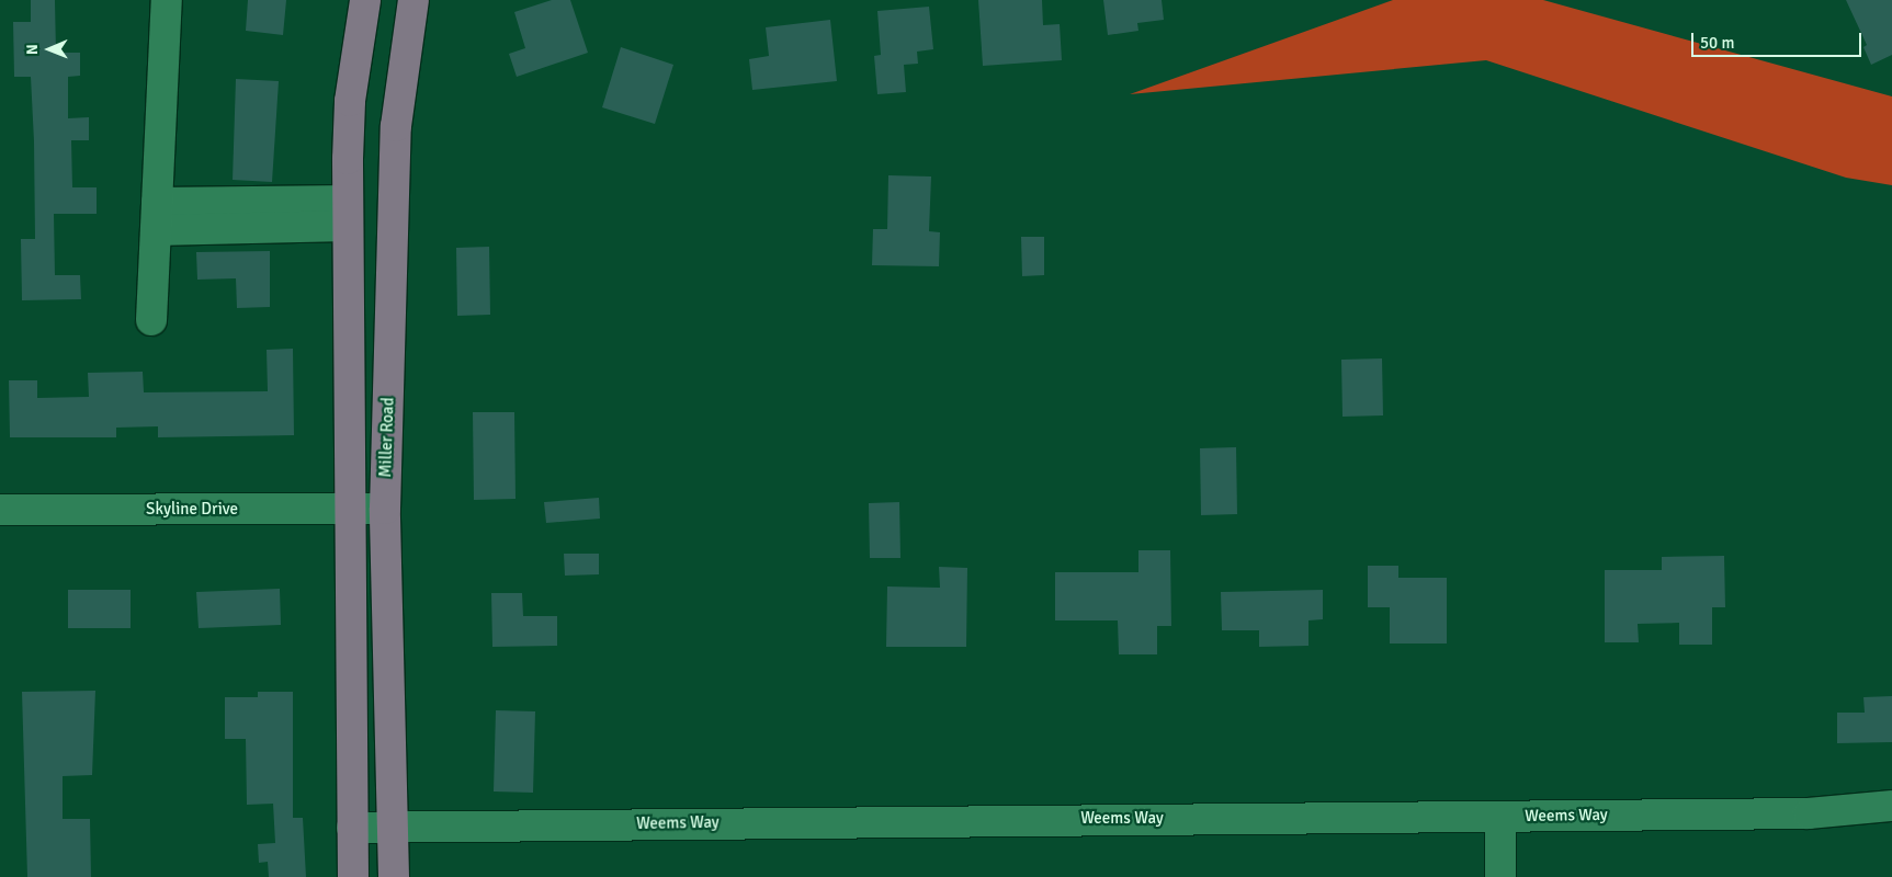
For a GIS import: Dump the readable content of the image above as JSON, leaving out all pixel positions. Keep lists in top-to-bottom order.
{
  "streets": {
    "main road": ["Miller Road"],
    "street": ["Skyline Drive", "Weems Way"]
  },
  "crossings": [
    ["Miller Road", "Skyline Drive"],
    ["Miller Road", "Weems Way"]
  ],
  "scale_bar": "50 m",
  "north": "left"
}
